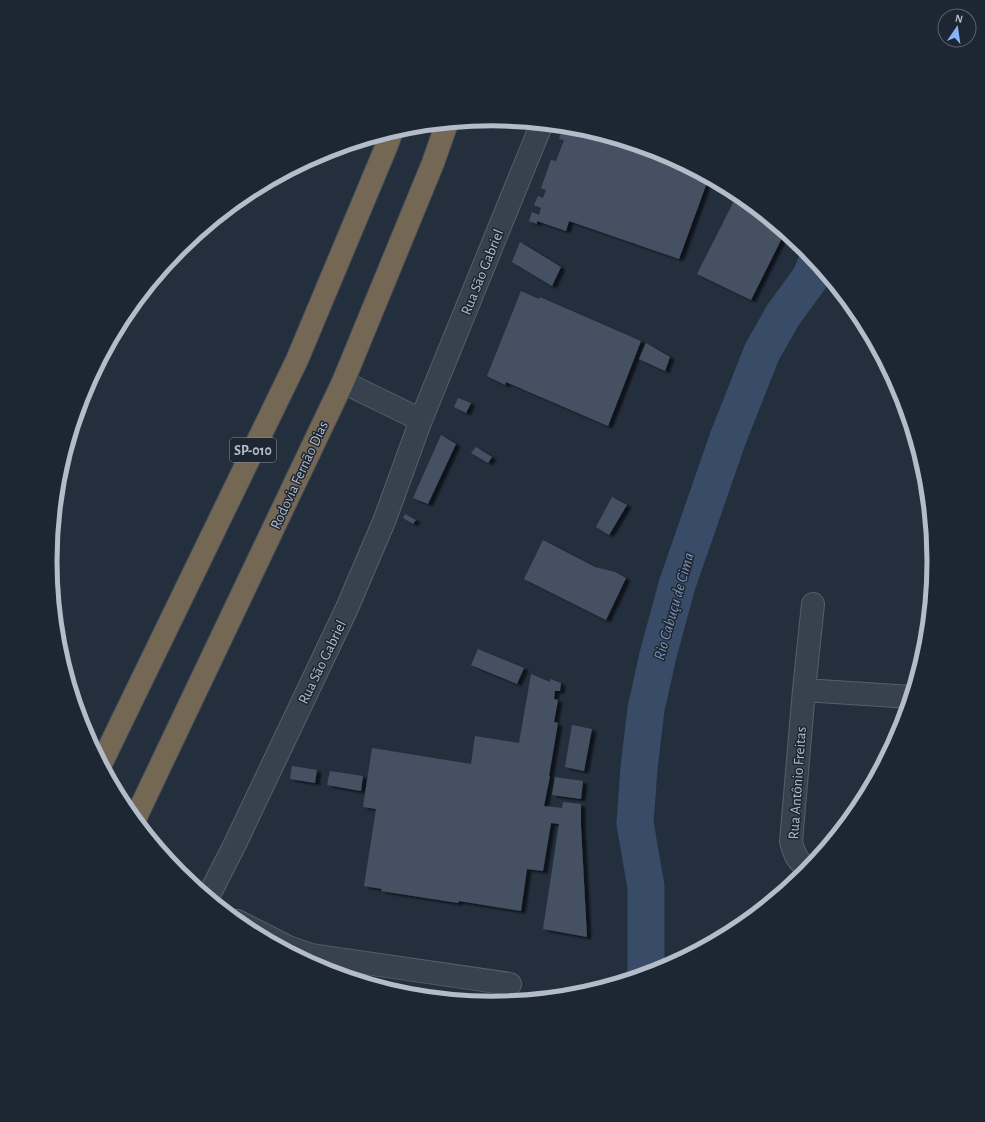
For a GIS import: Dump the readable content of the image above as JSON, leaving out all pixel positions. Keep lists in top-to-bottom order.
{
  "streets": {
    "highway": ["SP-010", "Rodovia Fernão Dias"],
    "street": ["Rua São Gabriel", "Rua Antônio Freitas"]
  },
  "water": ["Rio Cabuçu de Cima"],
  "north": "top"
}
